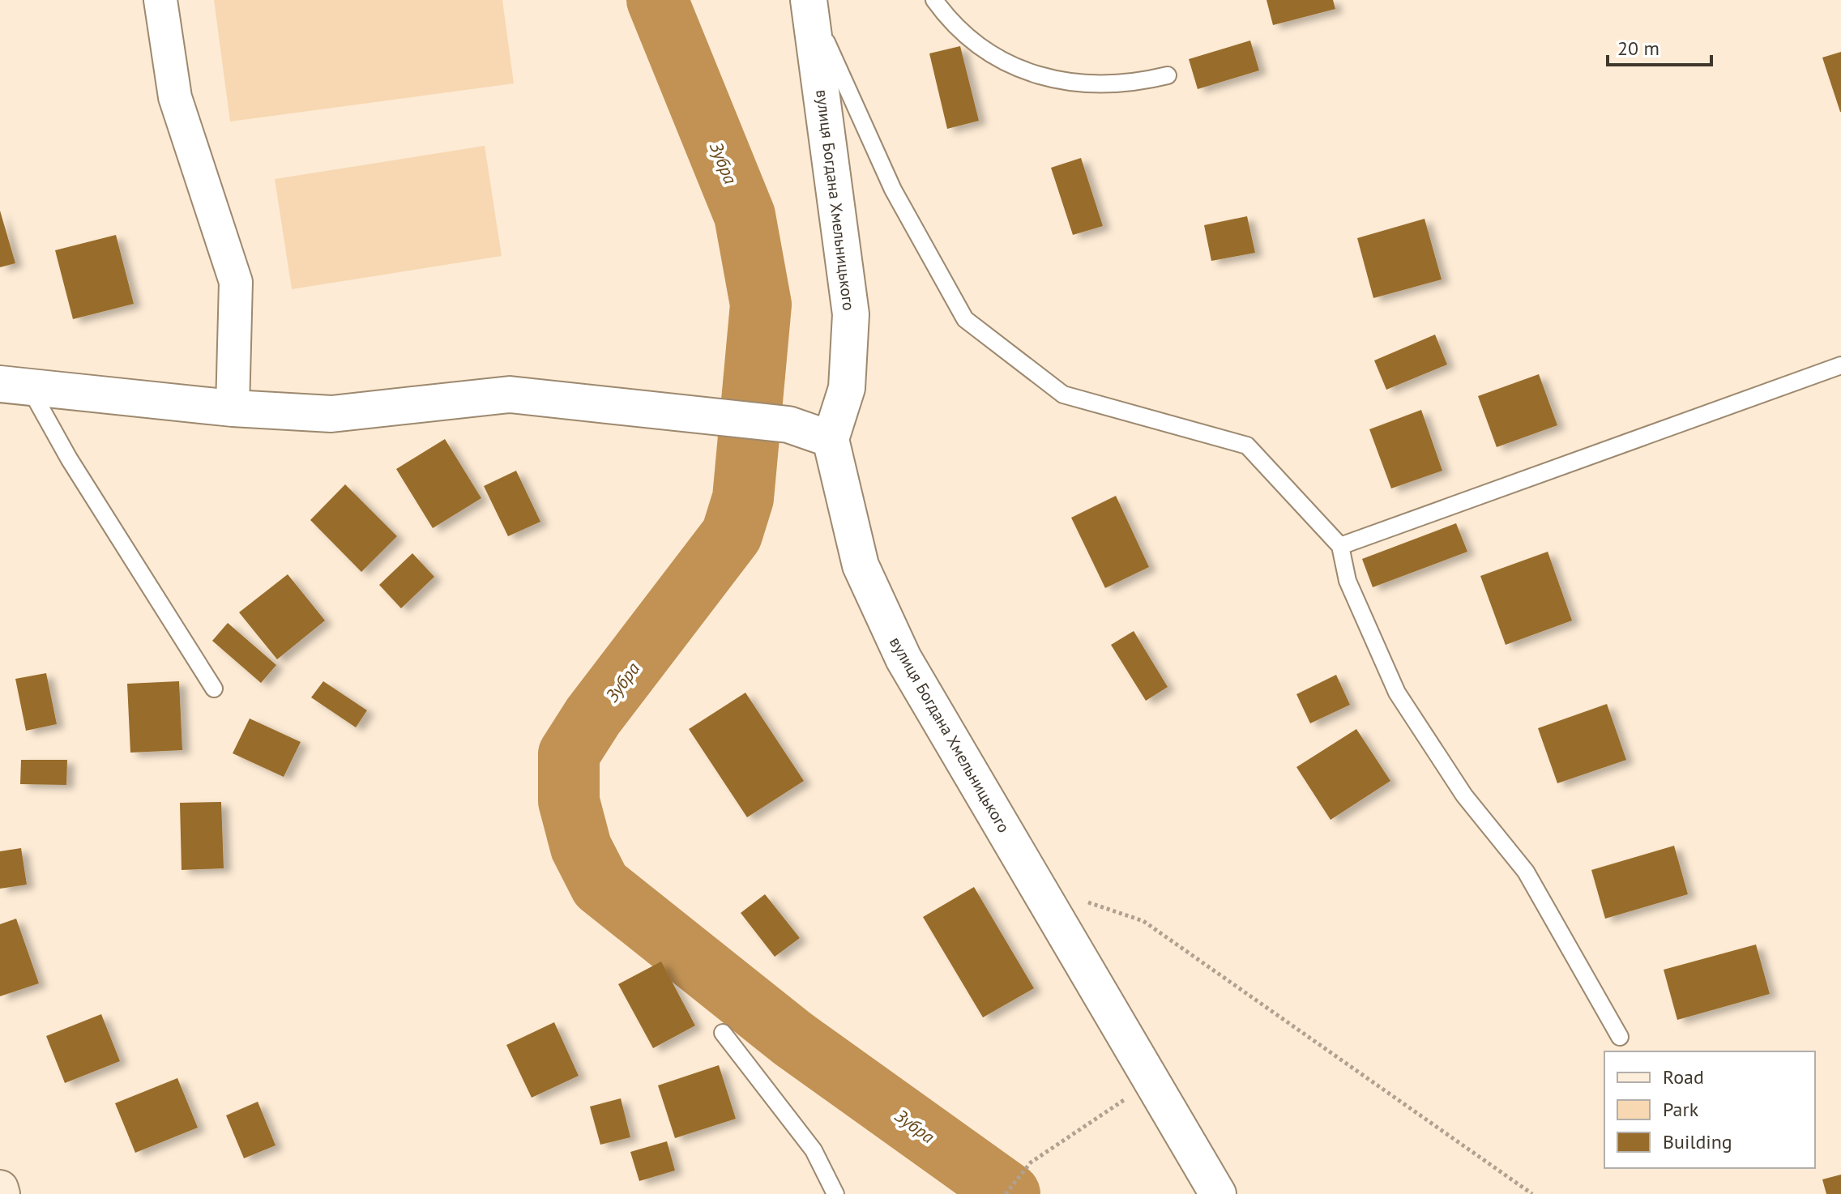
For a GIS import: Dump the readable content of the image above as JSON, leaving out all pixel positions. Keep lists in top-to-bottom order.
{
  "streets": {
    "street": ["вулиця Богдана Хмельницького"]
  },
  "water": ["Зубра"],
  "legend": ["Road", "Park", "Building"],
  "scale_bar": "20 m"
}
